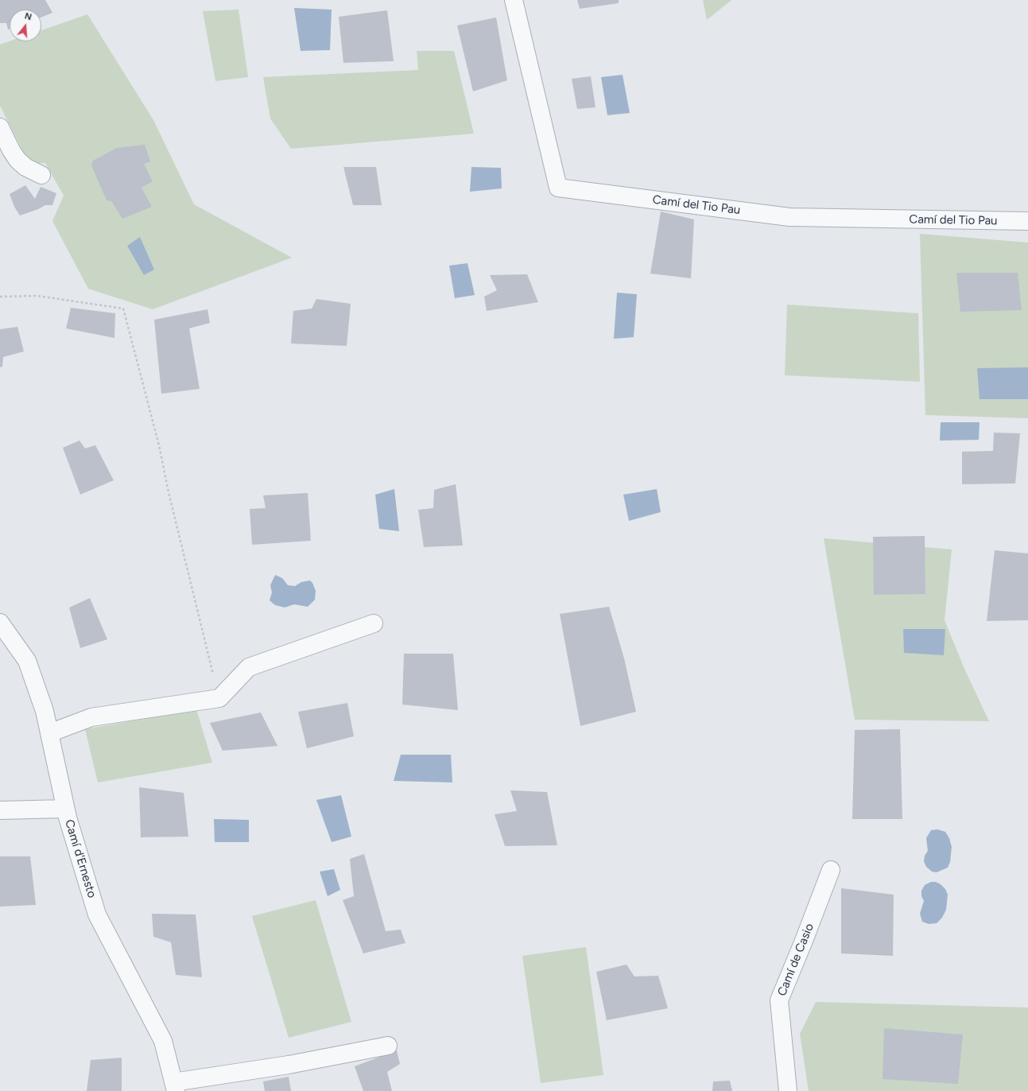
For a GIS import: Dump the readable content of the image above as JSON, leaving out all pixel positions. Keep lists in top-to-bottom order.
{
  "streets": {
    "street": ["Camí del Tio Pau", "Camí d'Ernesto", "Camí de Casio"]
  },
  "north": "top"
}
